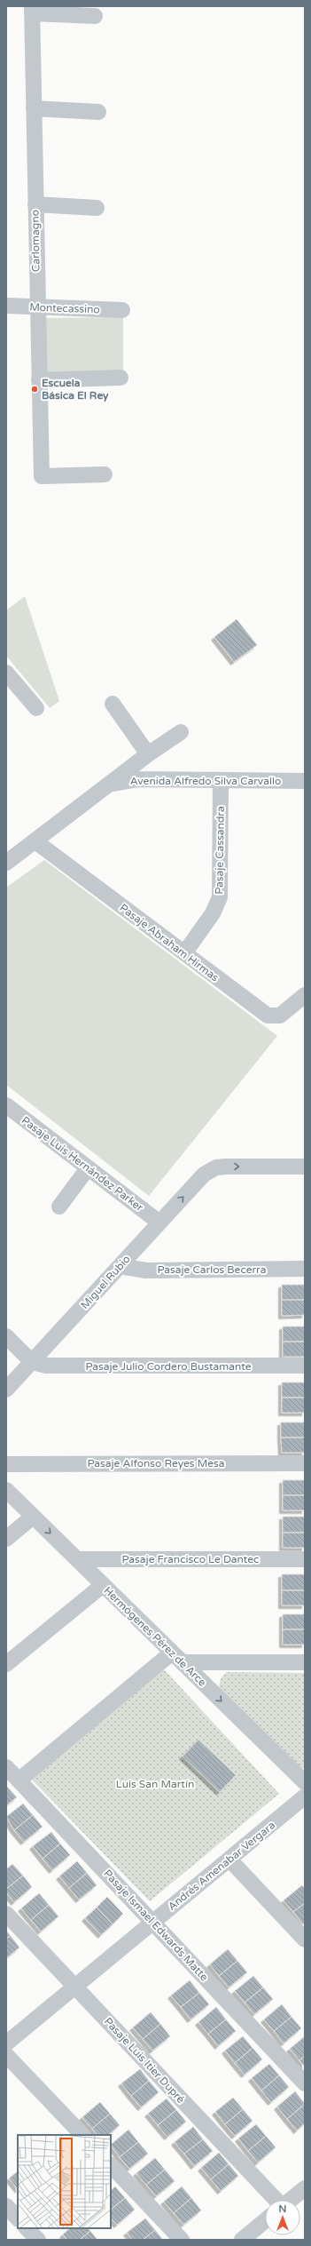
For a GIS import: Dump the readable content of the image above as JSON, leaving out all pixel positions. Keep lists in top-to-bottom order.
{
  "streets": {
    "street": [
      "Carlomagno",
      "Montecassino",
      "Avenida Alfredo Silva Carvallo",
      "Pasaje Cassandra",
      "Pasaje Abraham Hirmas",
      "Pasaje Luis Hernández Parker",
      "Pasaje Carlos Becerra",
      "Miguel Rubio",
      "Pasaje Julio Cordero Bustamante",
      "Pasaje Alfonso Reyes Mesa",
      "Pasaje Francisco Le Dantec",
      "Hermógenes Pérez de Arce",
      "Andrés Amenabar Vergara",
      "Pasaje Ismael Edwards Matte",
      "Pasaje Luis Itier Dupré"
    ]
  },
  "crossings": [
    ["Carlomagno", "Montecassino"],
    ["Avenida Alfredo Silva Carvallo", "Pasaje Cassandra"],
    ["Avenida Alfredo Silva Carvallo", "Pasaje Abraham Hirmas"],
    ["Pasaje Cassandra", "Pasaje Abraham Hirmas"],
    ["Pasaje Luis Hernández Parker", "Miguel Rubio"],
    ["Pasaje Carlos Becerra", "Miguel Rubio"],
    ["Miguel Rubio", "Pasaje Julio Cordero Bustamante"],
    ["Pasaje Francisco Le Dantec", "Hermógenes Pérez de Arce"],
    ["Andrés Amenabar Vergara", "Pasaje Ismael Edwards Matte"],
    ["Andrés Amenabar Vergara", "Pasaje Luis Itier Dupré"]
  ],
  "one_way": ["Miguel Rubio", "Hermógenes Pérez de Arce"],
  "parks": ["Luis San Martín"],
  "places": ["Escuela Básica El Rey"],
  "north": "top"
}
